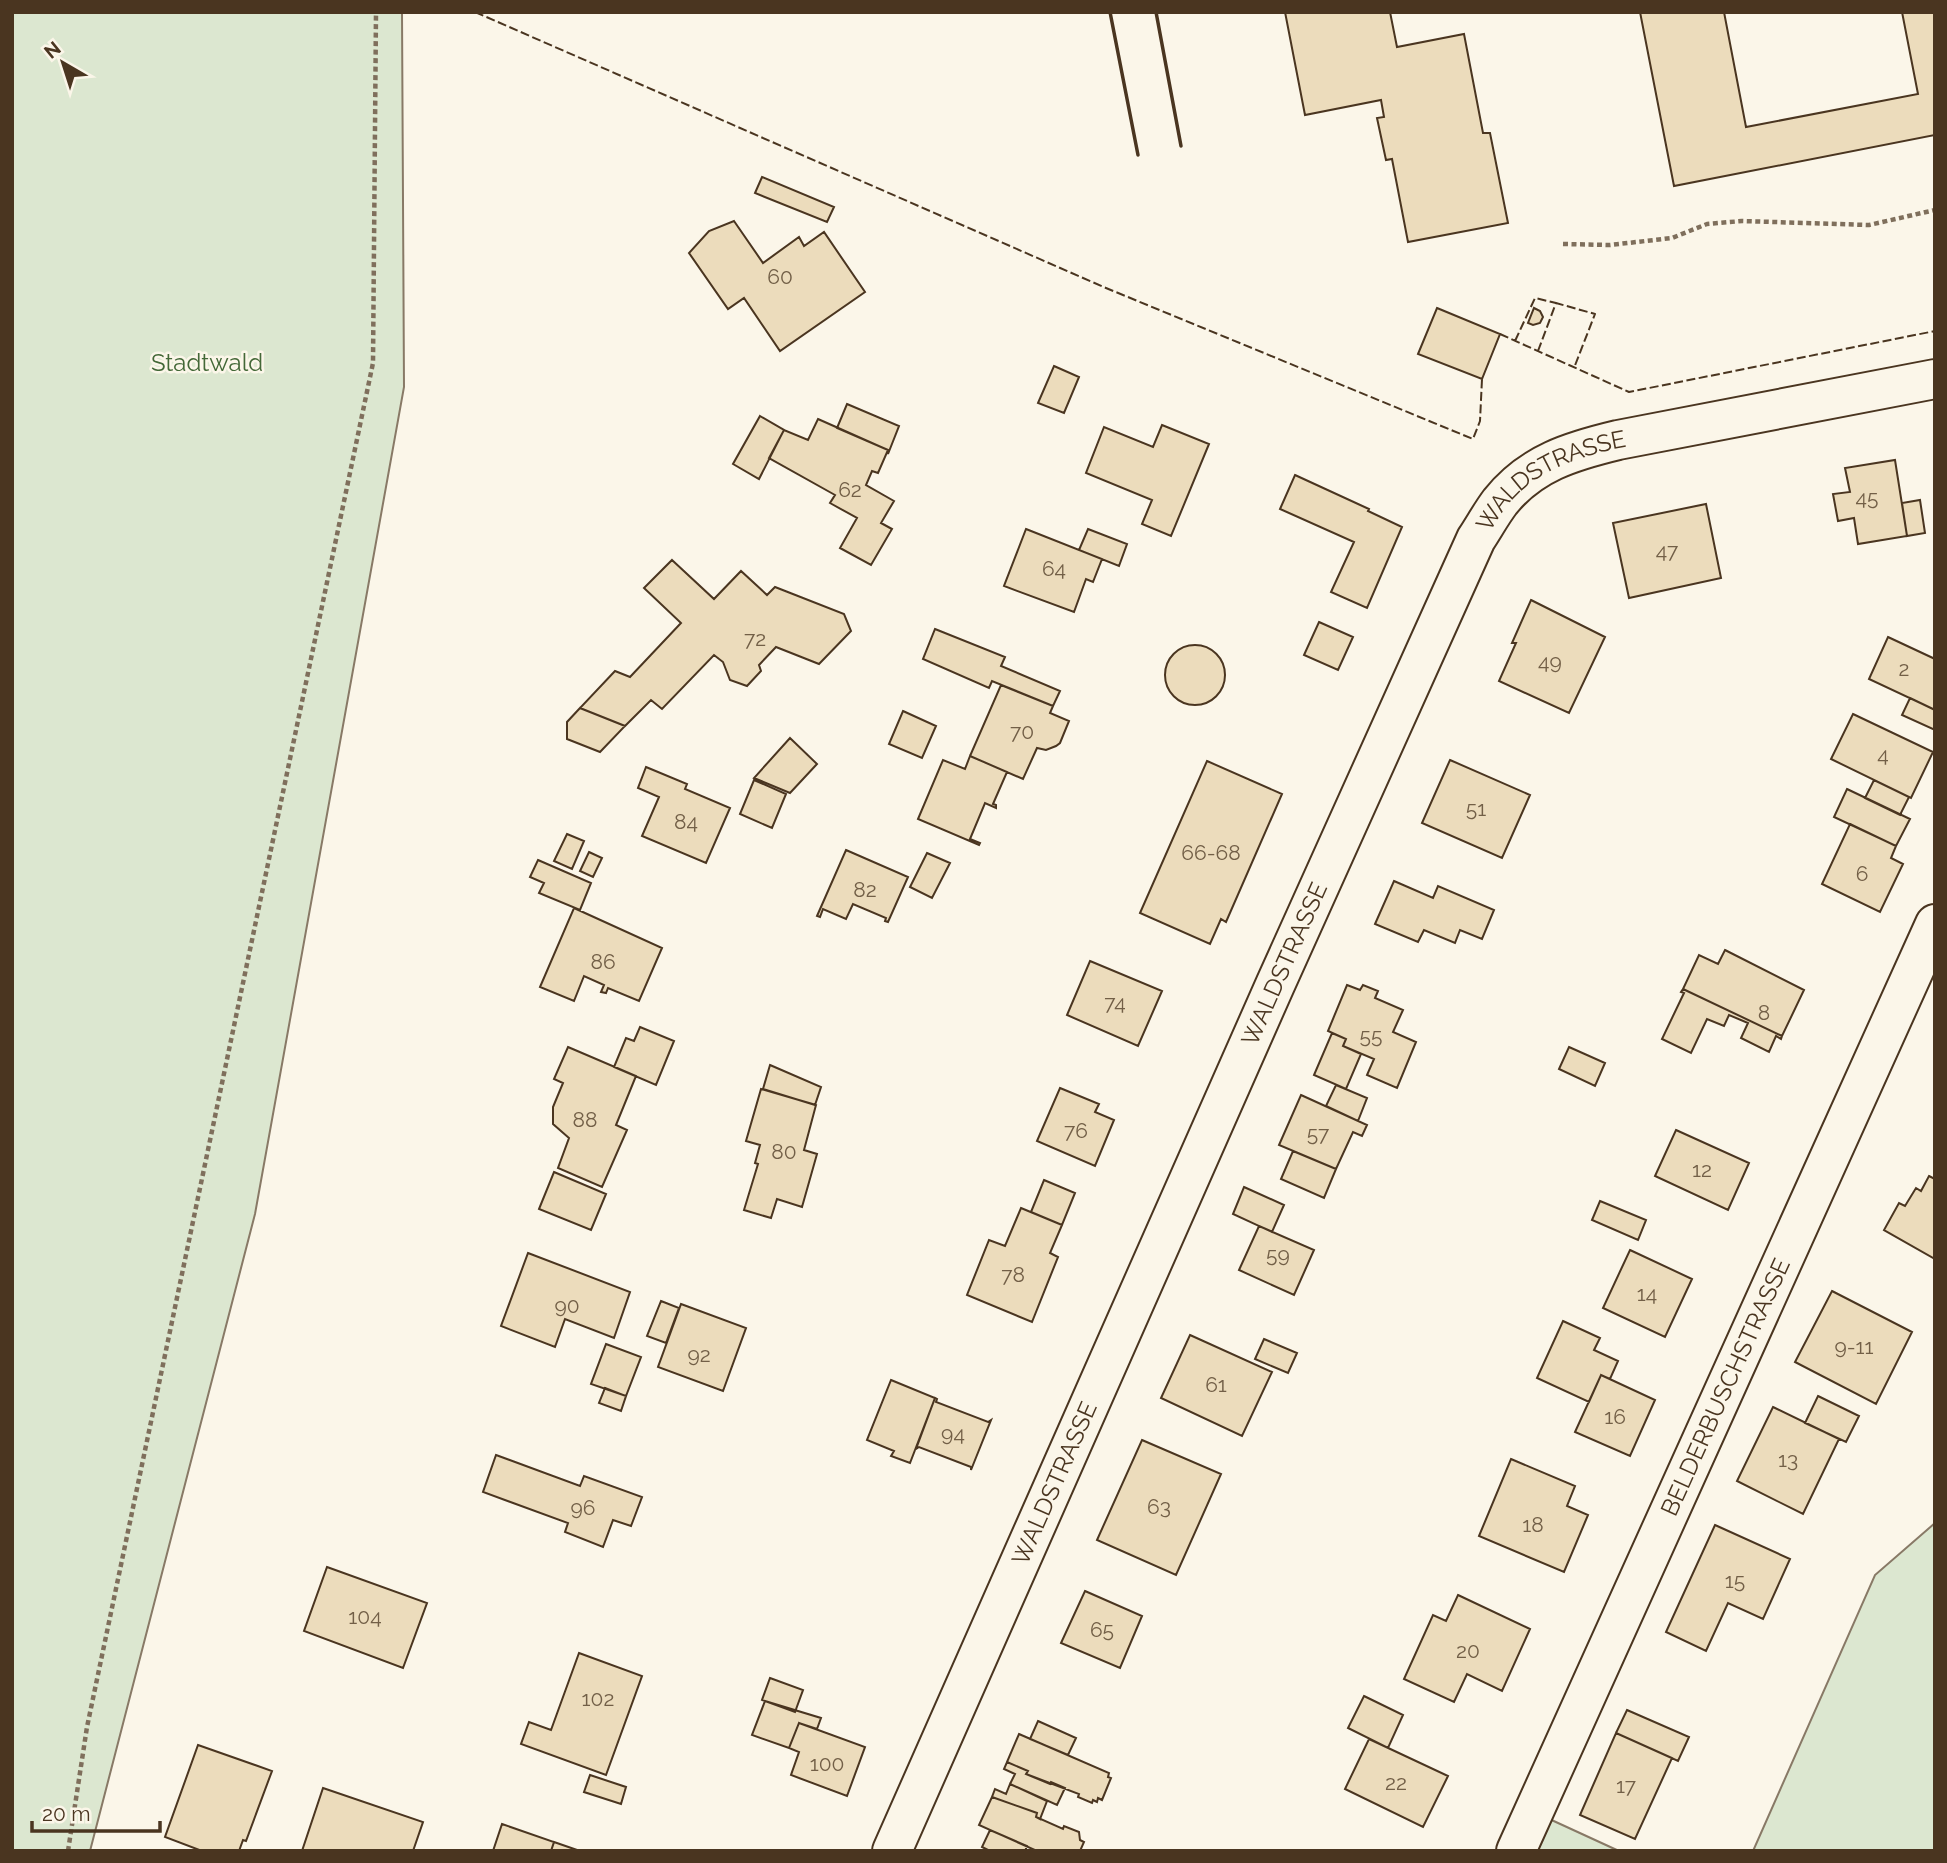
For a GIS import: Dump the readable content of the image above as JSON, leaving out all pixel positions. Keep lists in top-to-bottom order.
{
  "streets": {
    "street": ["WALDSTRASSE", "BELDERBUSCHSTRASSE"]
  },
  "parks": ["Stadtwald"],
  "house_numbers": [
    "60",
    "62",
    "45",
    "47",
    "64",
    "72",
    "49",
    "2",
    "70",
    "4",
    "51",
    "84",
    "66-68",
    "6",
    "82",
    "86",
    "74",
    "8",
    "55",
    "88",
    "76",
    "57",
    "80",
    "12",
    "59",
    "78",
    "14",
    "90",
    "9-11",
    "92",
    "61",
    "16",
    "94",
    "13",
    "63",
    "96",
    "18",
    "15",
    "104",
    "65",
    "20",
    "102",
    "100",
    "22",
    "17"
  ],
  "scale_bar": "20 m",
  "north": "top left"
}
